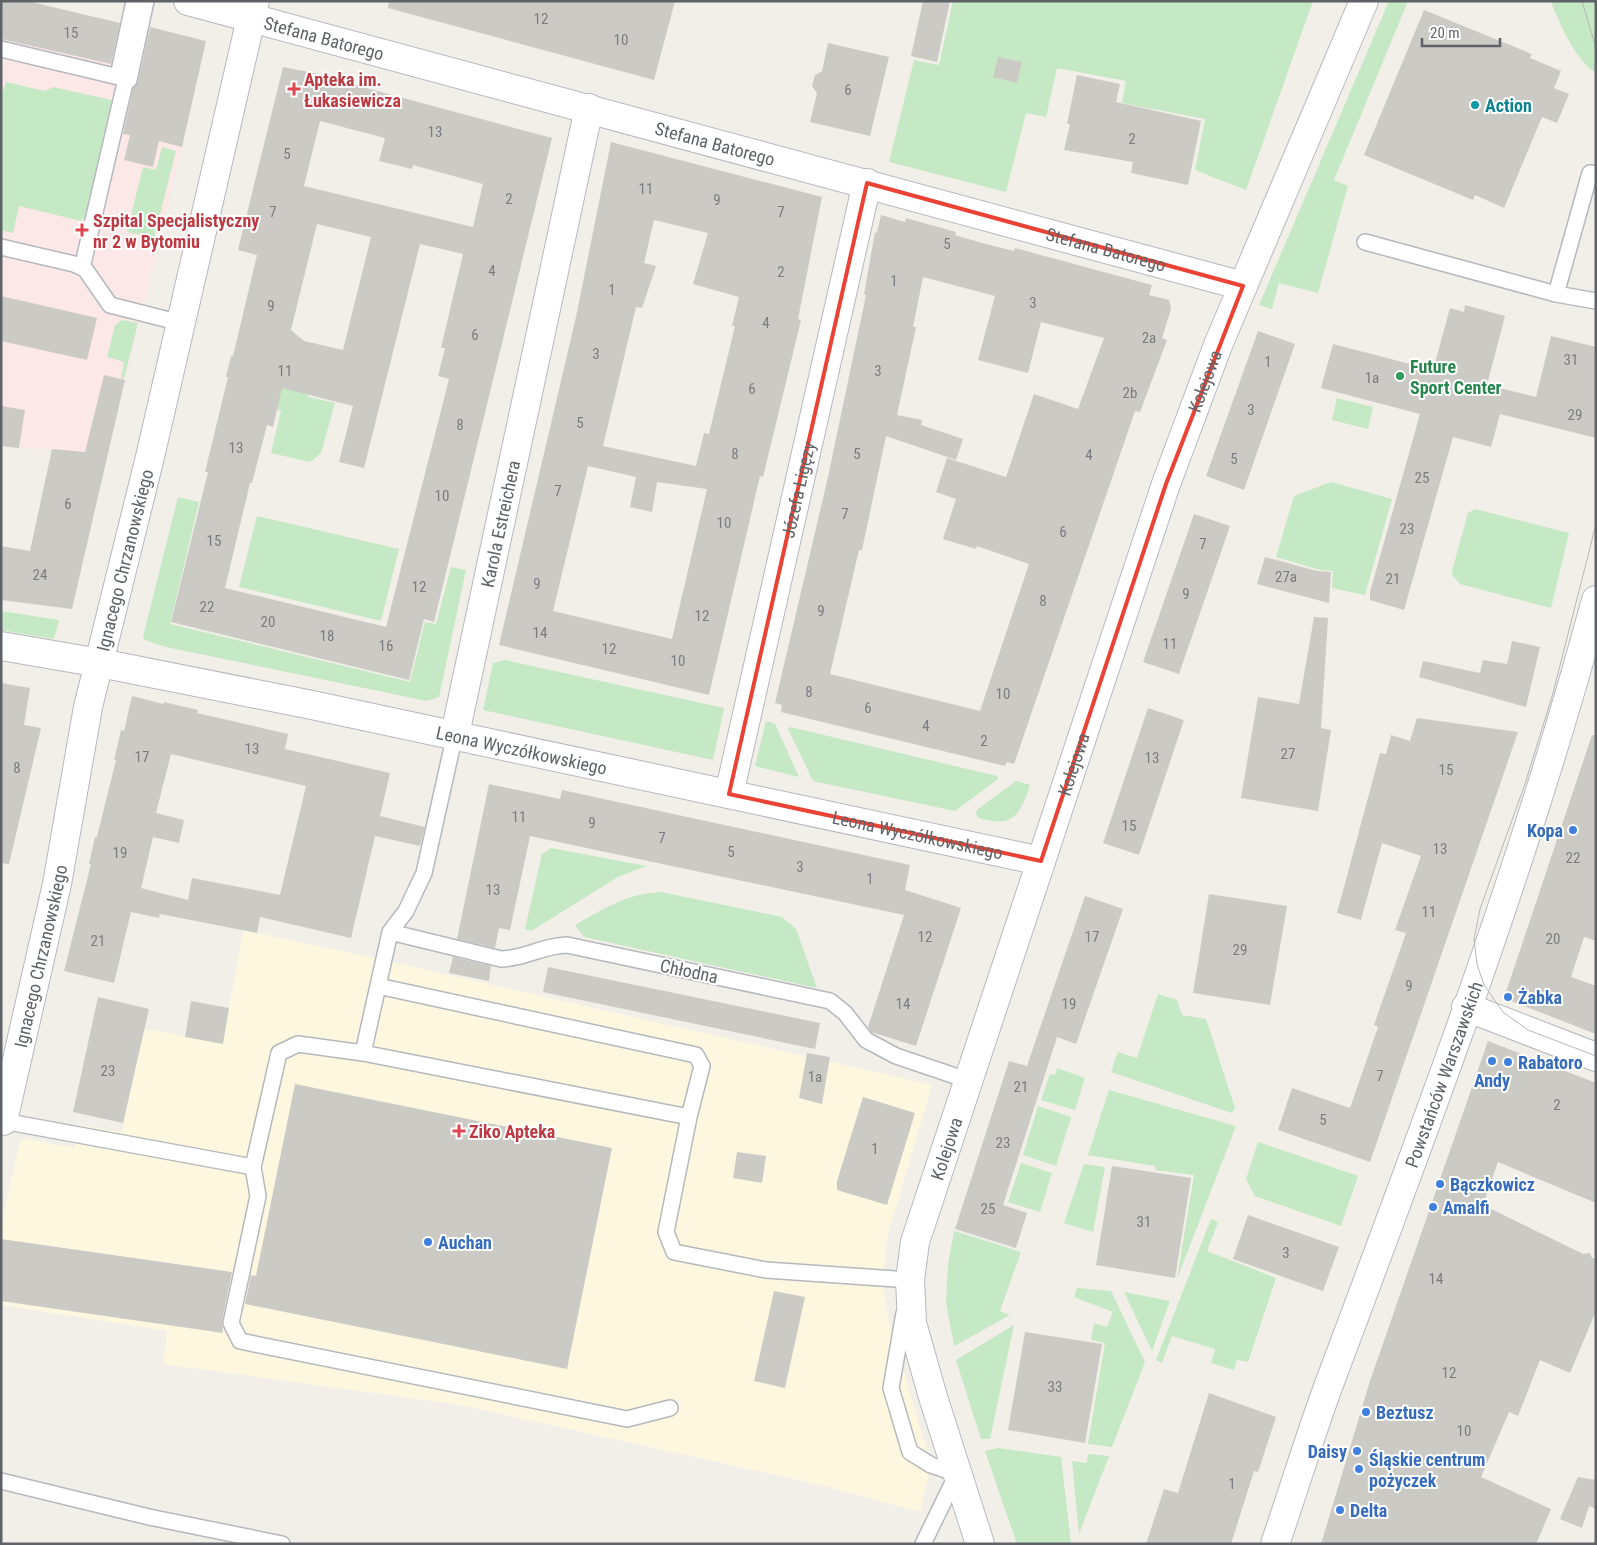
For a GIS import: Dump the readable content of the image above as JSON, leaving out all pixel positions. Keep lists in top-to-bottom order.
{
  "streets": {
    "street": [
      "Stefana Batorego",
      "Kolejowa",
      "Józefa Ligęzy",
      "Karola Estreichera",
      "Ignacego Chrzanowskiego",
      "Leona Wyczółkowskiego",
      "Powstańców Warszawskich"
    ],
    "lane": ["Chłodna"]
  },
  "crossings": [
    ["Stefana Batorego", "Kolejowa"],
    ["Stefana Batorego", "Józefa Ligęzy"],
    ["Stefana Batorego", "Karola Estreichera"],
    ["Stefana Batorego", "Ignacego Chrzanowskiego"],
    ["Kolejowa", "Leona Wyczółkowskiego"],
    ["Kolejowa", "Chłodna"],
    ["Józefa Ligęzy", "Leona Wyczółkowskiego"],
    ["Karola Estreichera", "Leona Wyczółkowskiego"],
    ["Karola Estreichera", "Chłodna"],
    ["Ignacego Chrzanowskiego", "Leona Wyczółkowskiego"]
  ],
  "places": {
    "health": ["Apteka im. Łukasiewicza", "Szpital Specjalistyczny nr 2 w Bytomiu", "Ziko Apteka"],
    "other": [
      "Action",
      "Future Sport Center",
      "Kopa",
      "Żabka",
      "Andy",
      "Rabatoro",
      "Bączkowicz",
      "Amalfi",
      "Auchan",
      "Beztusz",
      "Daisy",
      "Śląskie centrum pożyczek",
      "Delta"
    ]
  },
  "house_numbers": [
    "12",
    "15",
    "10",
    "6",
    "13",
    "2",
    "5",
    "11",
    "2",
    "9",
    "7",
    "7",
    "5",
    "4",
    "2",
    "1",
    "1",
    "3",
    "9",
    "4",
    "6",
    "2a",
    "3",
    "31",
    "1",
    "11",
    "3",
    "1a",
    "6",
    "2b",
    "3",
    "29",
    "5",
    "8",
    "13",
    "8",
    "5",
    "4",
    "5",
    "25",
    "7",
    "10",
    "6",
    "7",
    "10",
    "23",
    "6",
    "15",
    "7",
    "24",
    "27a",
    "21",
    "9",
    "12",
    "9",
    "8",
    "22",
    "9",
    "12",
    "20",
    "14",
    "18",
    "11",
    "16",
    "12",
    "10",
    "8",
    "10",
    "6",
    "4",
    "2",
    "13",
    "27",
    "17",
    "13",
    "8",
    "15",
    "11",
    "9",
    "15",
    "7",
    "13",
    "5",
    "19",
    "22",
    "3",
    "1",
    "13",
    "11",
    "12",
    "17",
    "20",
    "21",
    "29",
    "9",
    "14",
    "19",
    "23",
    "7",
    "1a",
    "21",
    "2",
    "5",
    "23",
    "1",
    "25",
    "31",
    "3",
    "14",
    "12",
    "33",
    "10",
    "1"
  ],
  "scale_bar": "20 m"
}
